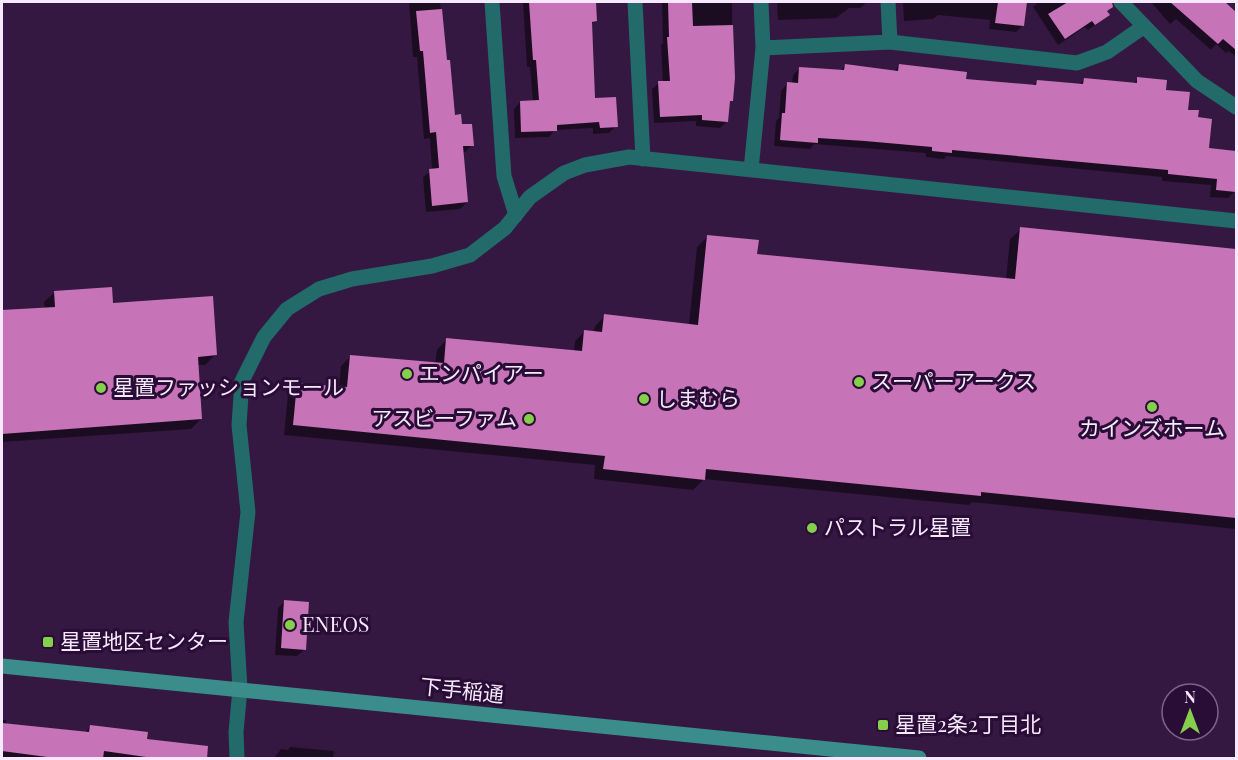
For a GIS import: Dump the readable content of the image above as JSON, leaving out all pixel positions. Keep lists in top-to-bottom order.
{
  "streets": {
    "street": ["下手稲通"]
  },
  "places": {
    "other": [
      "エンパイアー",
      "スーパーアークス",
      "星置ファッションモール",
      "しまむら",
      "カインズホーム",
      "アスビーファム",
      "パストラル星置",
      "ENEOS"
    ],
    "transit": ["星置地区センター", "星置2条2丁目北"]
  },
  "north": "top"
}
